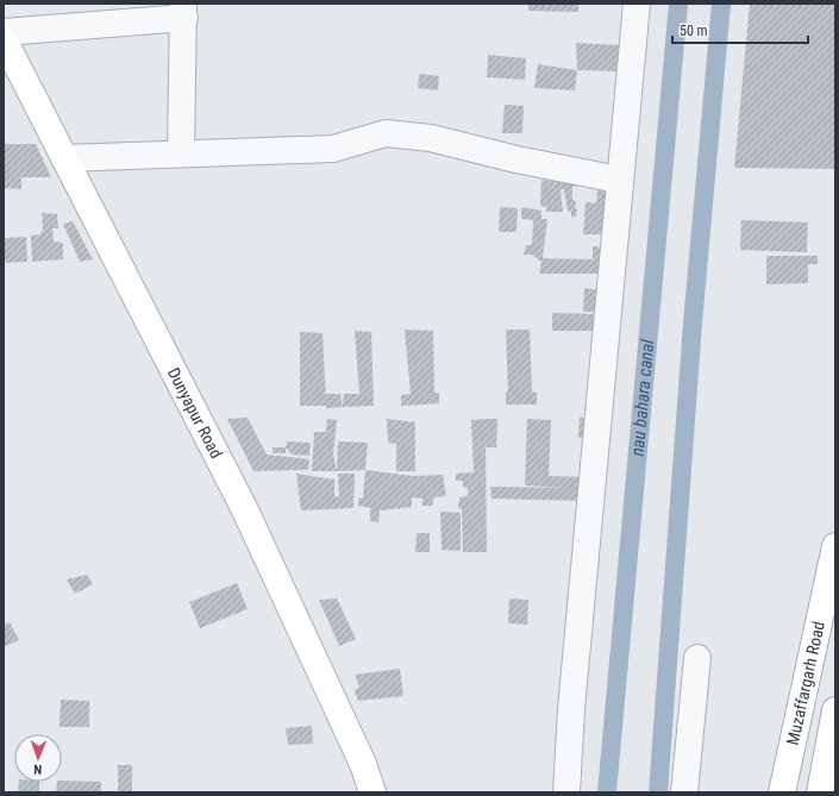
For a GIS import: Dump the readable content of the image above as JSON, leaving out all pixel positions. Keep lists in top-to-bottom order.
{
  "streets": {
    "main road": ["Dunyapur Road", "Muzaffargarh Road"]
  },
  "water": ["nau bahara canal"],
  "scale_bar": "50 m",
  "north": "bottom"
}
